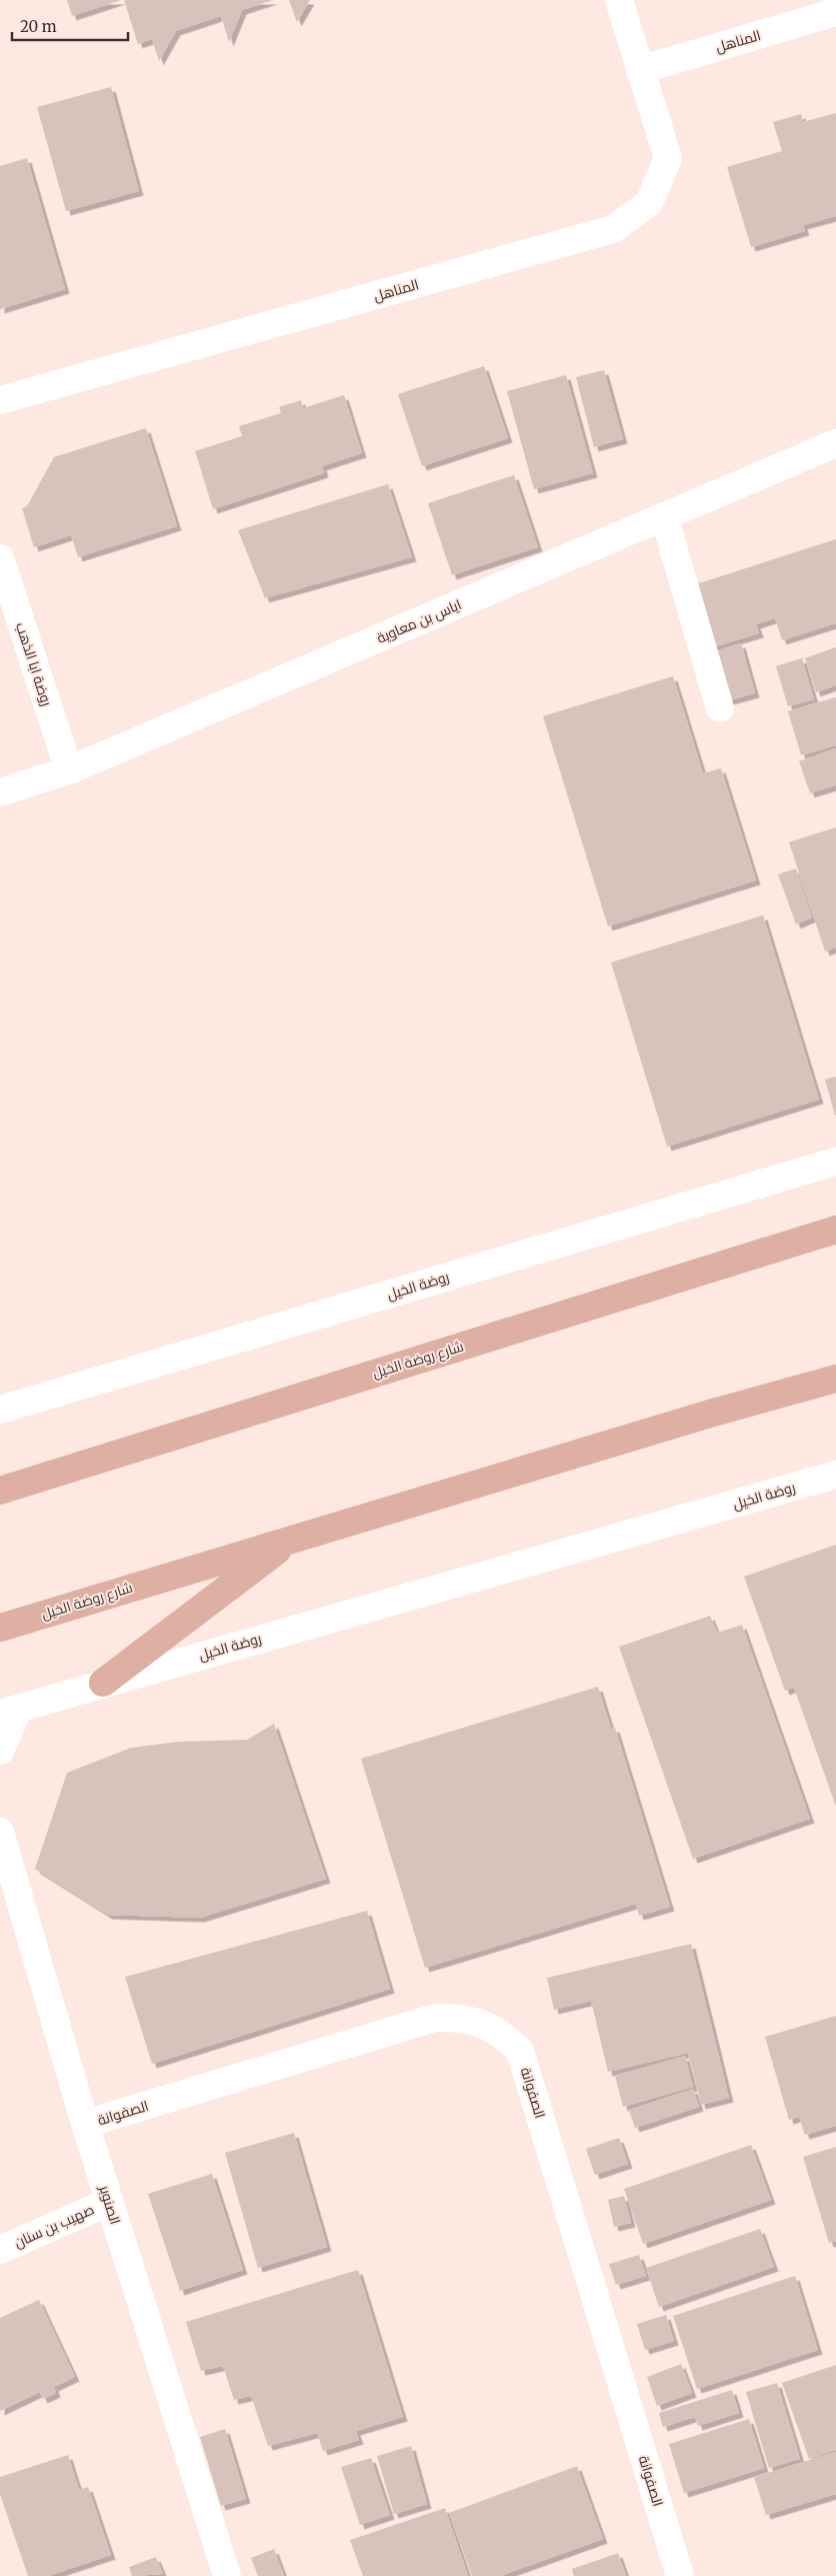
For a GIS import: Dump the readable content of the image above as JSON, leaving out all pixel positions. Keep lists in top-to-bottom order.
{
  "streets": {
    "main road": ["شارع روضة الخيل"],
    "street": [
      "المناهل",
      "اياس بن معاوية",
      "روضة ابا الذهب",
      "روضة الخيل",
      "الصفوانة",
      "الصنوبر",
      "صهيب بن سنان"
    ]
  },
  "crossings": [
    ["اياس بن معاوية", "روضة ابا الذهب"],
    ["الصفوانة", "الصنوبر"],
    ["الصنوبر", "صهيب بن سنان"]
  ],
  "scale_bar": "20 m"
}
